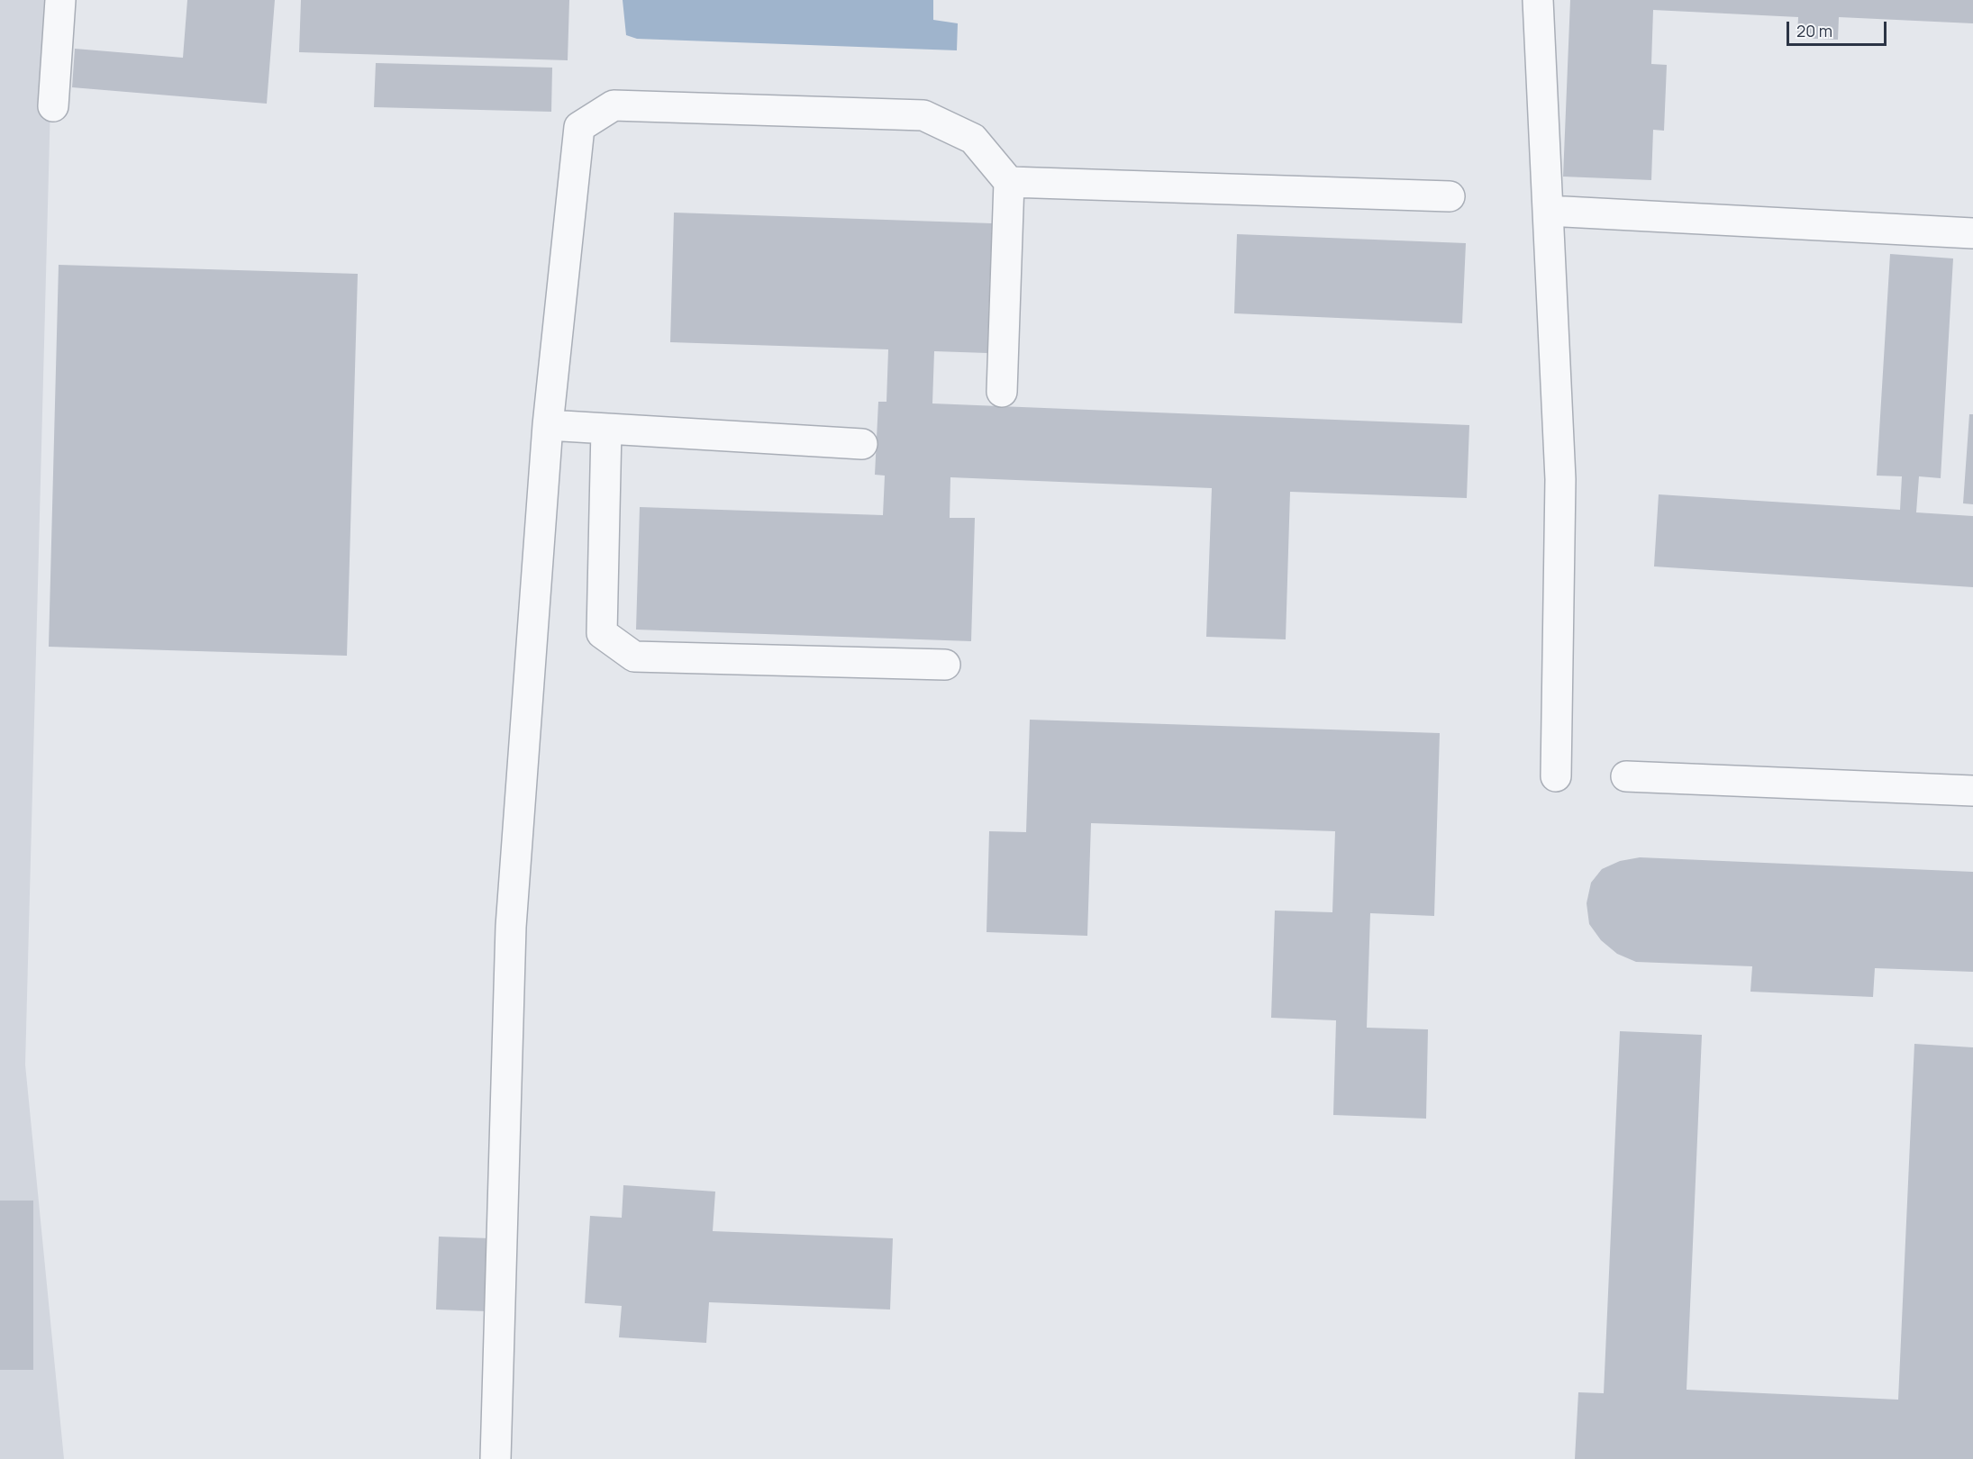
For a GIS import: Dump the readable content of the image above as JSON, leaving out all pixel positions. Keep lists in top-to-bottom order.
{
  "scale_bar": "20 m"
}
